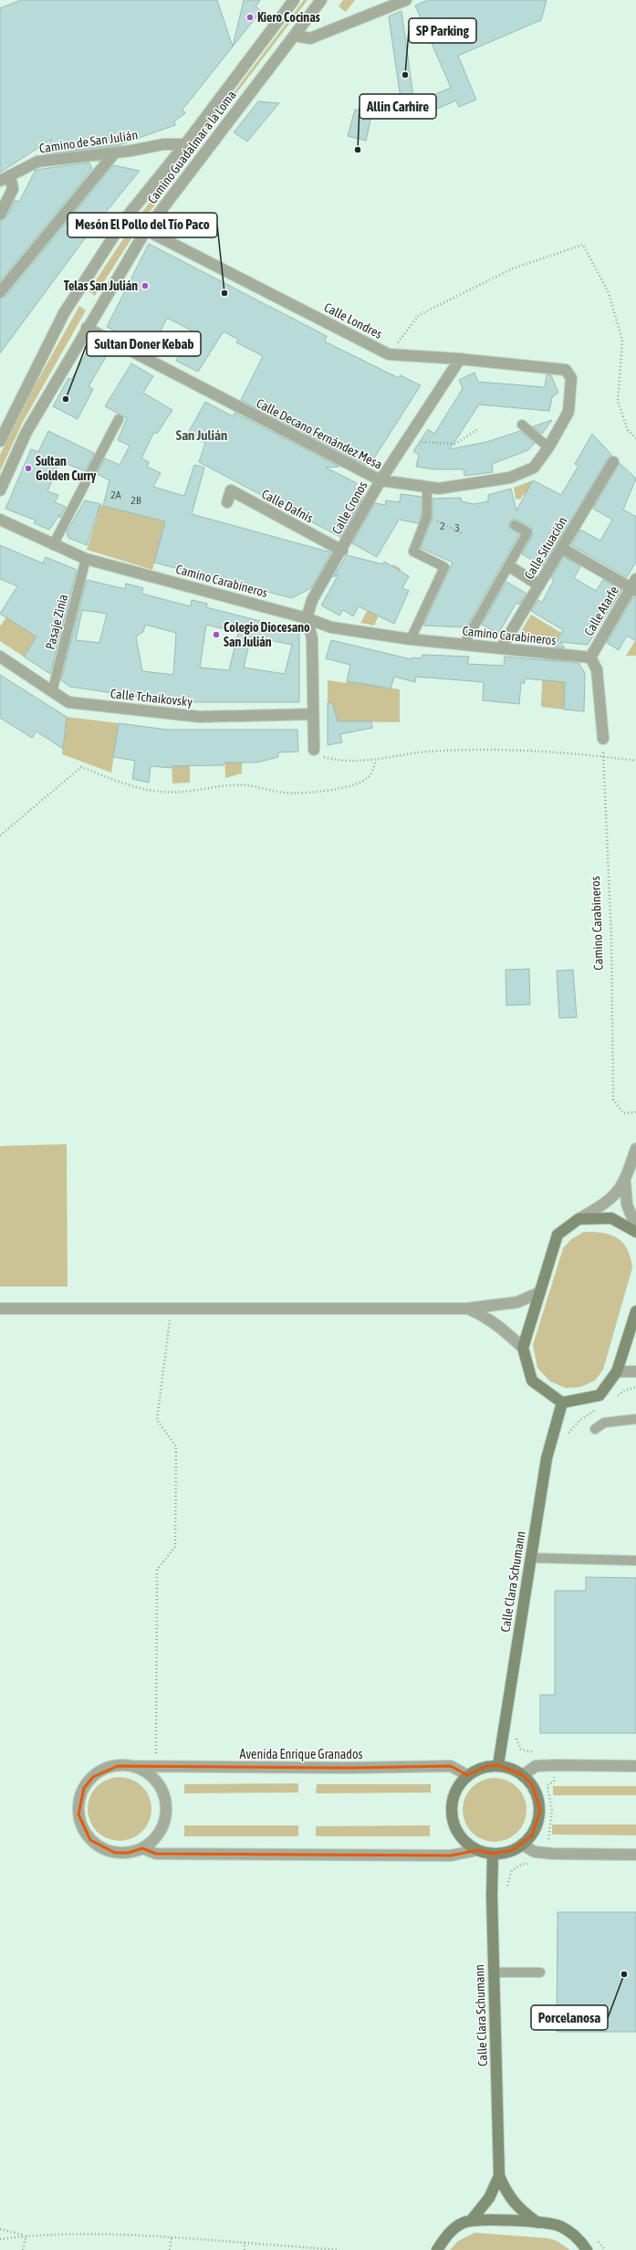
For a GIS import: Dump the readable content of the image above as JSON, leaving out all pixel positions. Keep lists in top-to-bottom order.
{
  "streets": {
    "main road": ["Calle Clara Schumann"],
    "street": [
      "Camino de San Julián",
      "Camino Guadalmar a la Loma",
      "Calle Londres",
      "Calle Decano Fernández Mesa",
      "Calle Dafnis",
      "Calle Cronos",
      "Calle Situación",
      "Camino Carabineros",
      "Calle Atarfe",
      "Calle Tchaikovsky",
      "Avenida Enrique Granados"
    ],
    "lane": ["Pasaje Zinia"]
  },
  "crossings": [
    ["Camino de San Julián", "Camino Guadalmar a la Loma"],
    ["Camino Guadalmar a la Loma", "Calle Londres"],
    ["Camino Guadalmar a la Loma", "Calle Decano Fernández Mesa"],
    ["Calle Londres", "Calle Decano Fernández Mesa"],
    ["Calle Londres", "Calle Cronos"],
    ["Calle Decano Fernández Mesa", "Calle Cronos"],
    ["Calle Dafnis", "Calle Cronos"],
    ["Calle Cronos", "Camino Carabineros"],
    ["Calle Situación", "Camino Carabineros"],
    ["Camino Carabineros", "Calle Atarfe"],
    ["Camino Carabineros", "Pasaje Zinia"],
    ["Pasaje Zinia", "Calle Tchaikovsky"],
    ["Calle Clara Schumann", "Avenida Enrique Granados"]
  ],
  "districts": ["San Julián"],
  "places": [
    "Kiero Cocinas",
    "SP Parking",
    "Allin Carhire",
    "Telas San Julián",
    "Mesón El Pollo del Tío Paco",
    "Sultan Doner Kebab",
    "Sultan Golden Curry",
    "Colegio Diocesano San Julián",
    "Porcelanosa"
  ],
  "house_numbers": [
    "2A",
    "2B",
    "2",
    "3"
  ]
}
